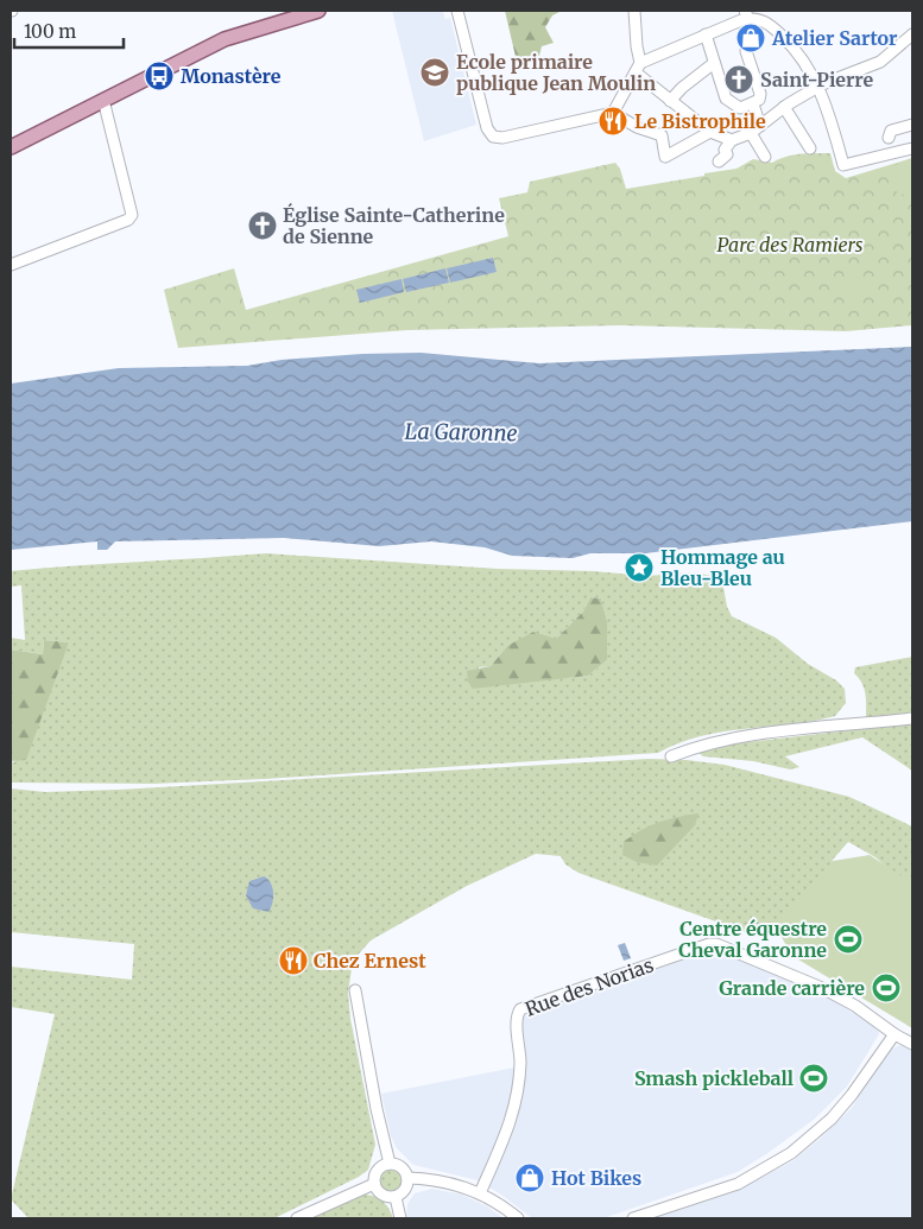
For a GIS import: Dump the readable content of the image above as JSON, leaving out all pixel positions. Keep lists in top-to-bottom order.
{
  "streets": {
    "street": ["Rue des Norias"]
  },
  "water": ["La Garonne"],
  "parks": ["Parc des Ramiers"],
  "places": {
    "shop": ["Atelier Sartor", "Hot Bikes"],
    "school or university": ["Ecole primaire publique Jean Moulin"],
    "bus stop": ["Monastère"],
    "church": ["Saint-Pierre", "Église Sainte-Catherine de Sienne"],
    "restaurant": ["Le Bistrophile", "Chez Ernest"],
    "place": ["Hommage au Bleu-Bleu"],
    "sports": ["Centre équestre Cheval Garonne", "Grande carrière", "Smash pickleball"]
  },
  "scale_bar": "100 m"
}
